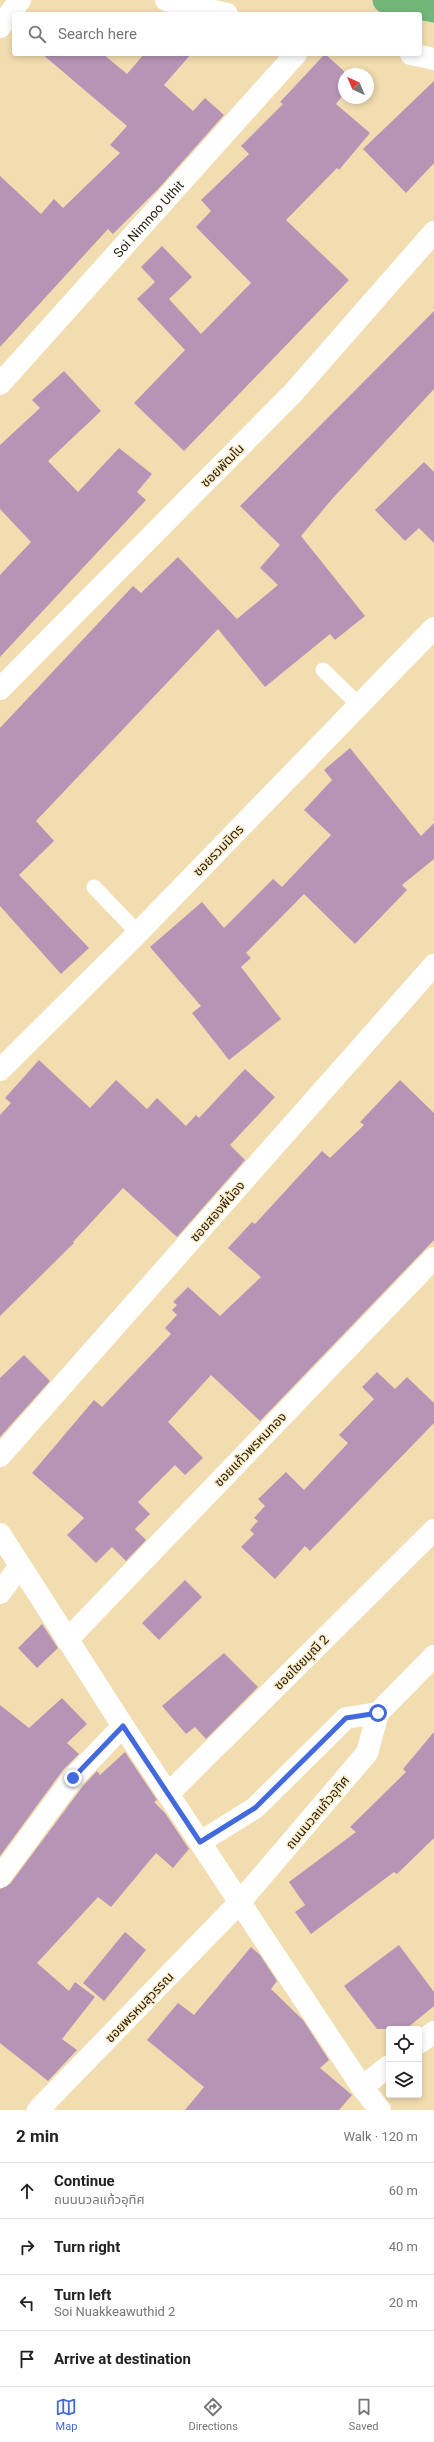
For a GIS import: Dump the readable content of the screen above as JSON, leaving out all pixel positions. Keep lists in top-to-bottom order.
{
  "streets": {
    "street": [
      "Soi Nimnoo Uthit",
      "ซอยพัฒโน",
      "ซอยรวมมิตร",
      "ซอยสองพี่น้อง",
      "ซอยแก้วพรหมทอง",
      "ซอยไชยมุณี 2",
      "ถนนนวลแก้วอุทิศ",
      "ซอยพรหมสุวรรณ"
    ]
  },
  "crossings": [
    ["ถนนนวลแก้วอุทิศ", "ซอยพรหมสุวรรณ"]
  ],
  "north": "top left",
  "page": {
    "search": "Search here",
    "heading": ["2 min", "Walk · 120 m"],
    "list": [
      ["Continue", "ถนนนวลแก้วอุทิศ", "60 m"],
      ["Turn right", "40 m"],
      ["Turn left", "Soi Nuakkeawuthid 2", "20 m"],
      "Arrive at destination"
    ],
    "nav": ["Map", "Directions", "Saved"]
  }
}
